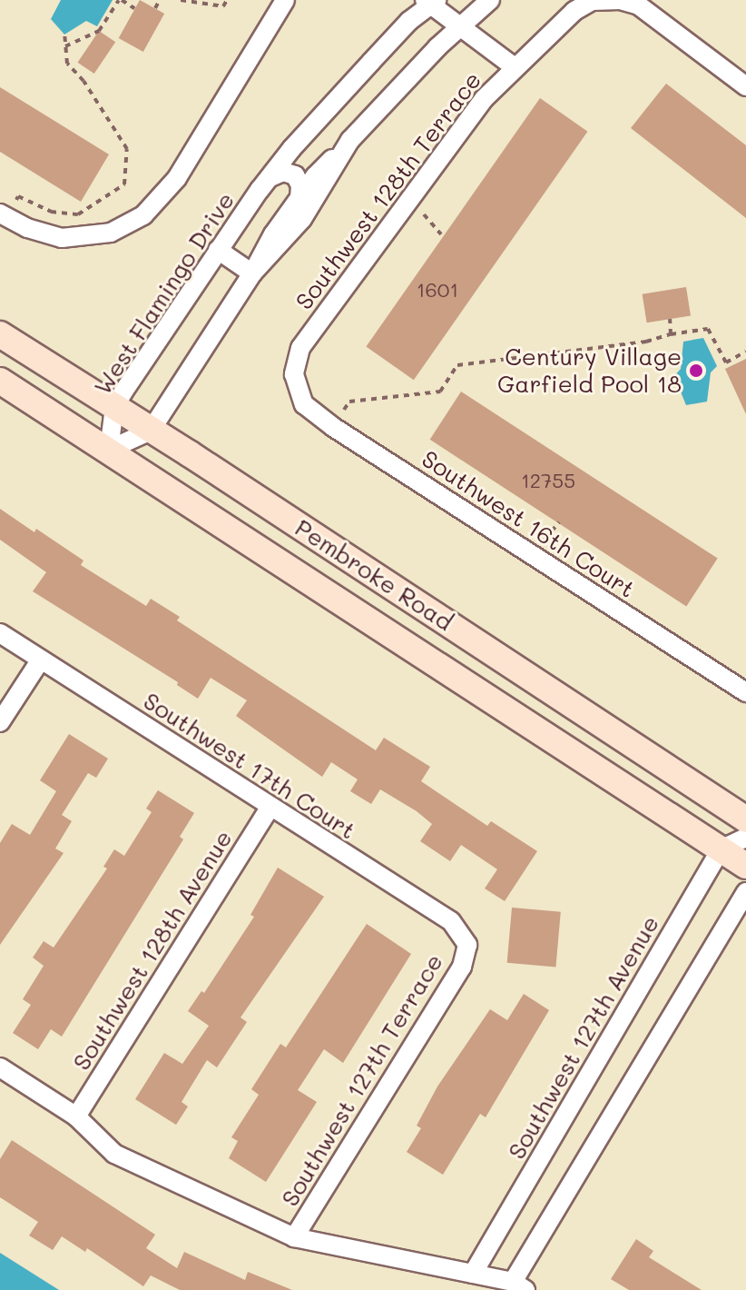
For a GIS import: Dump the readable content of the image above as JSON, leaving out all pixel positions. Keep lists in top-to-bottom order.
{
  "streets": {
    "main road": ["Pembroke Road"],
    "street": [
      "Southwest 128th Terrace",
      "West Flamingo Drive",
      "Southwest 16th Court",
      "Southwest 17th Court",
      "Southwest 128th Avenue",
      "Southwest 127th Avenue",
      "Southwest 127th Terrace"
    ]
  },
  "crossings": [
    ["Southwest 128th Terrace", "Southwest 16th Court"],
    ["West Flamingo Drive", "Pembroke Road"],
    ["Pembroke Road", "Southwest 127th Avenue"],
    ["Southwest 17th Court", "Southwest 128th Avenue"],
    ["Southwest 17th Court", "Southwest 127th Terrace"]
  ],
  "places": ["Century Village Garfield Pool 18"],
  "house_numbers": ["1601", "12755"]
}
